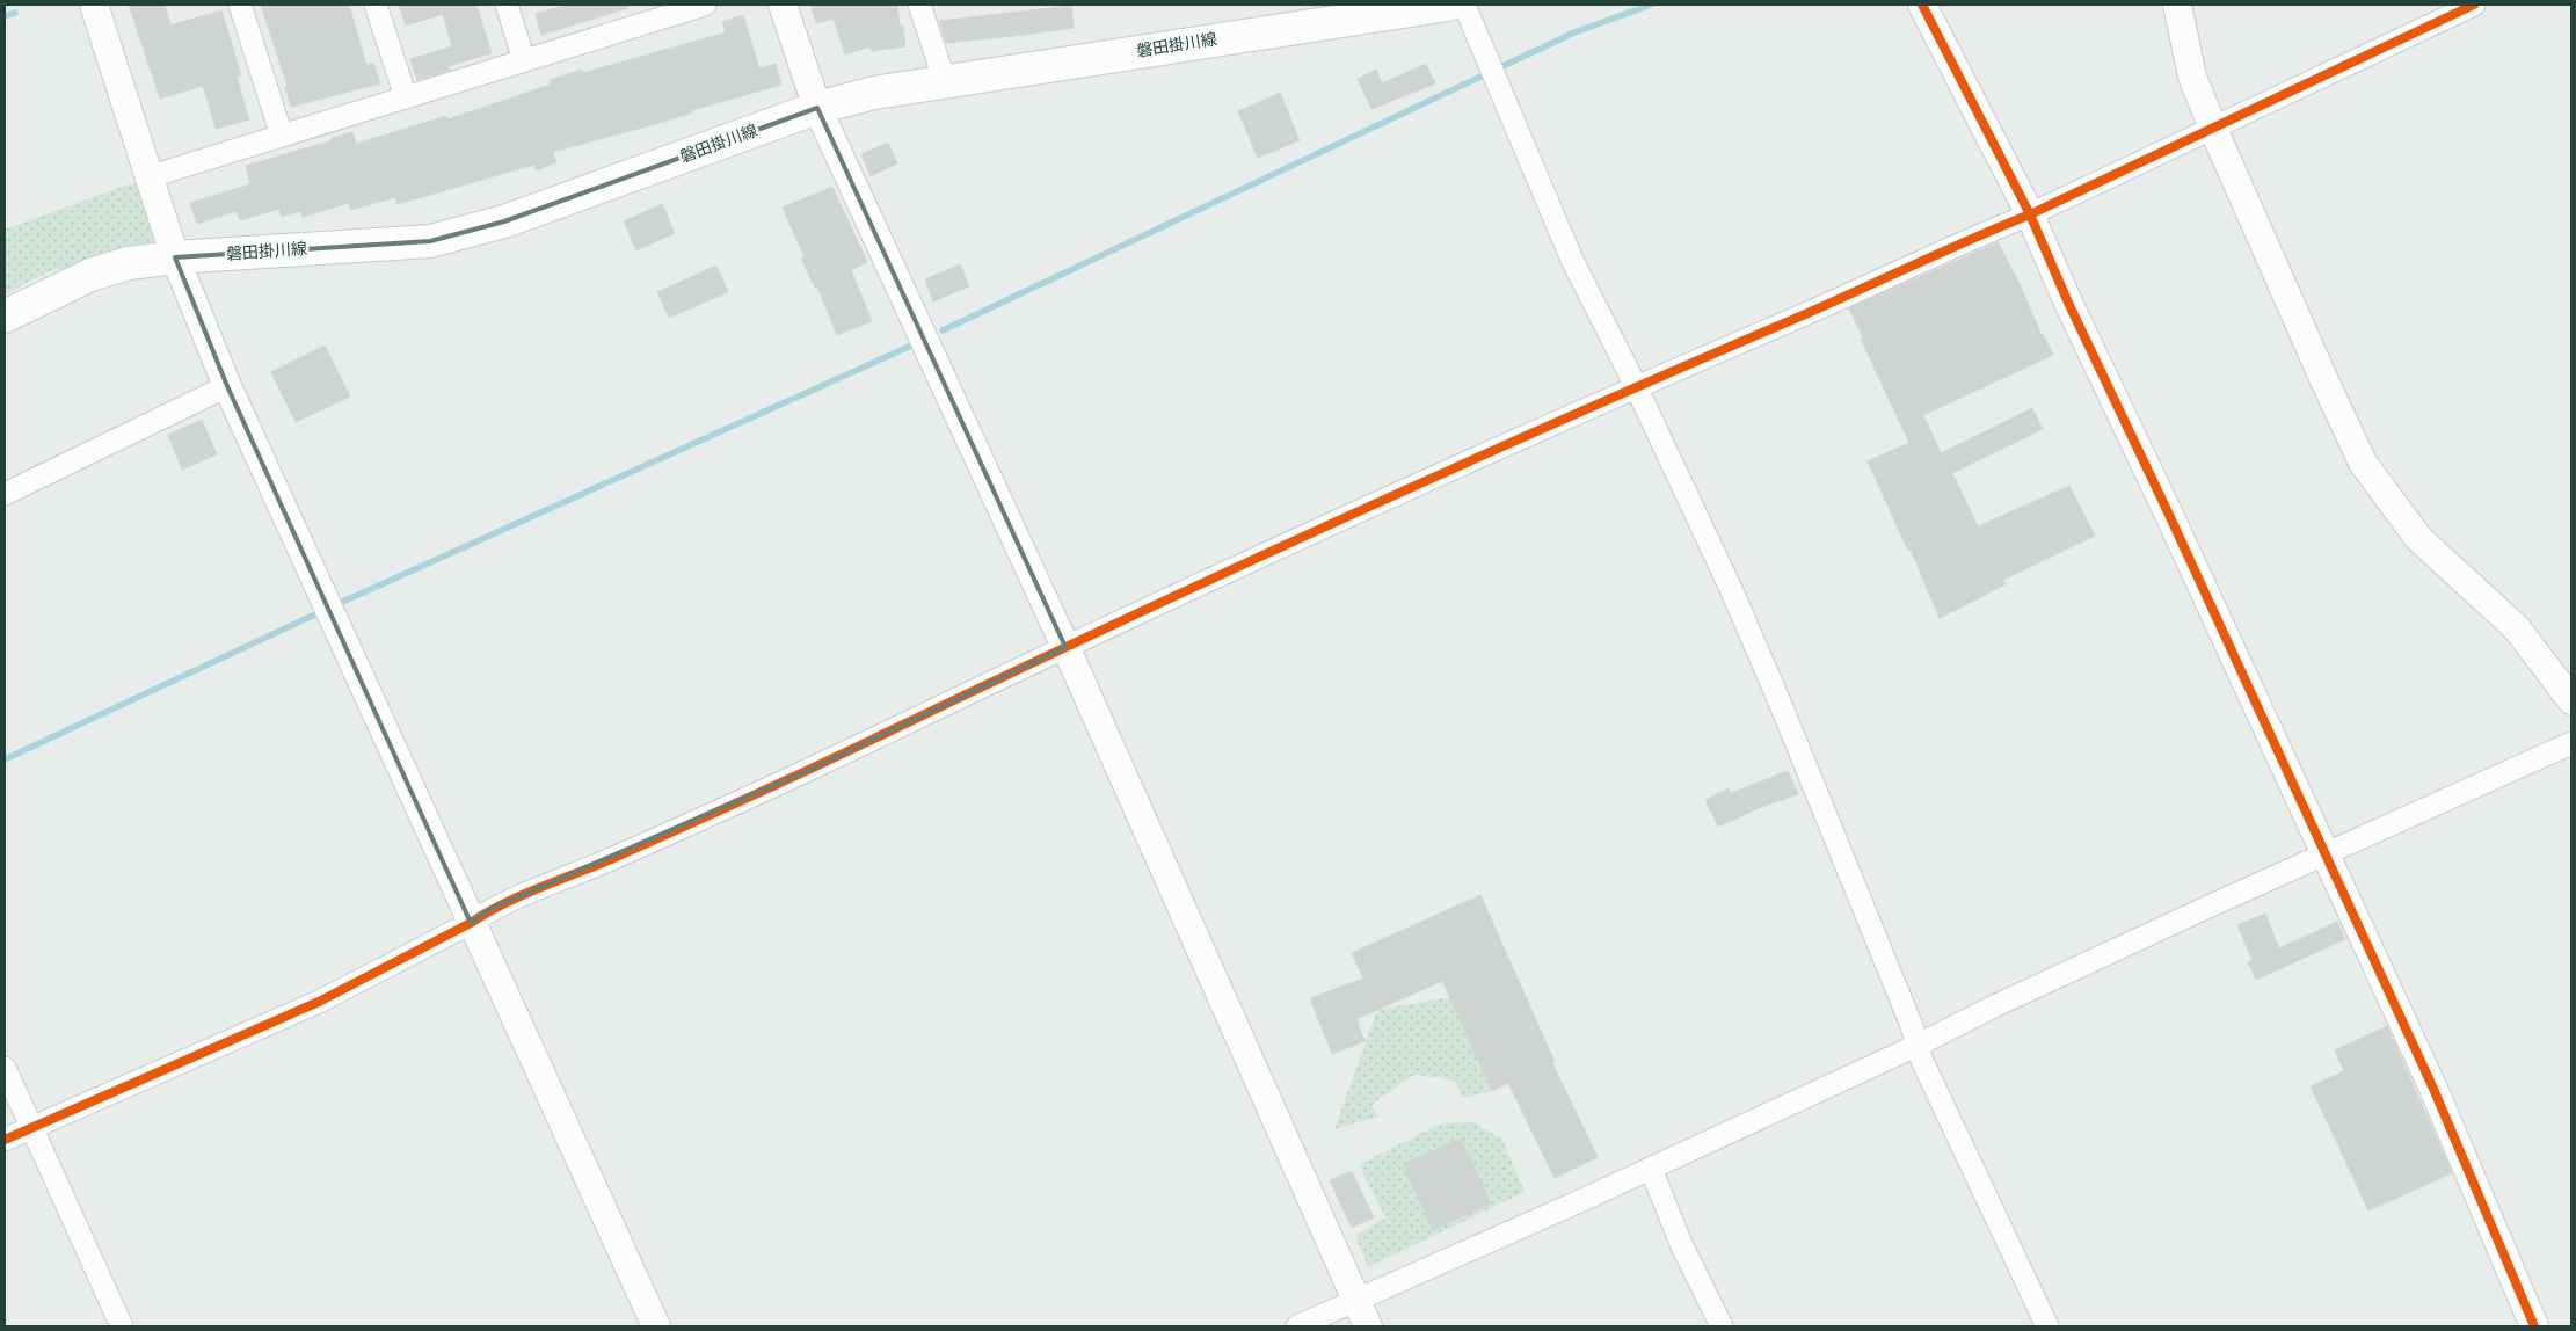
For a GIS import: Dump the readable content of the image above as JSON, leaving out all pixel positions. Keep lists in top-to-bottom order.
{
  "streets": {
    "main road": ["磐田掛川線"]
  }
}
